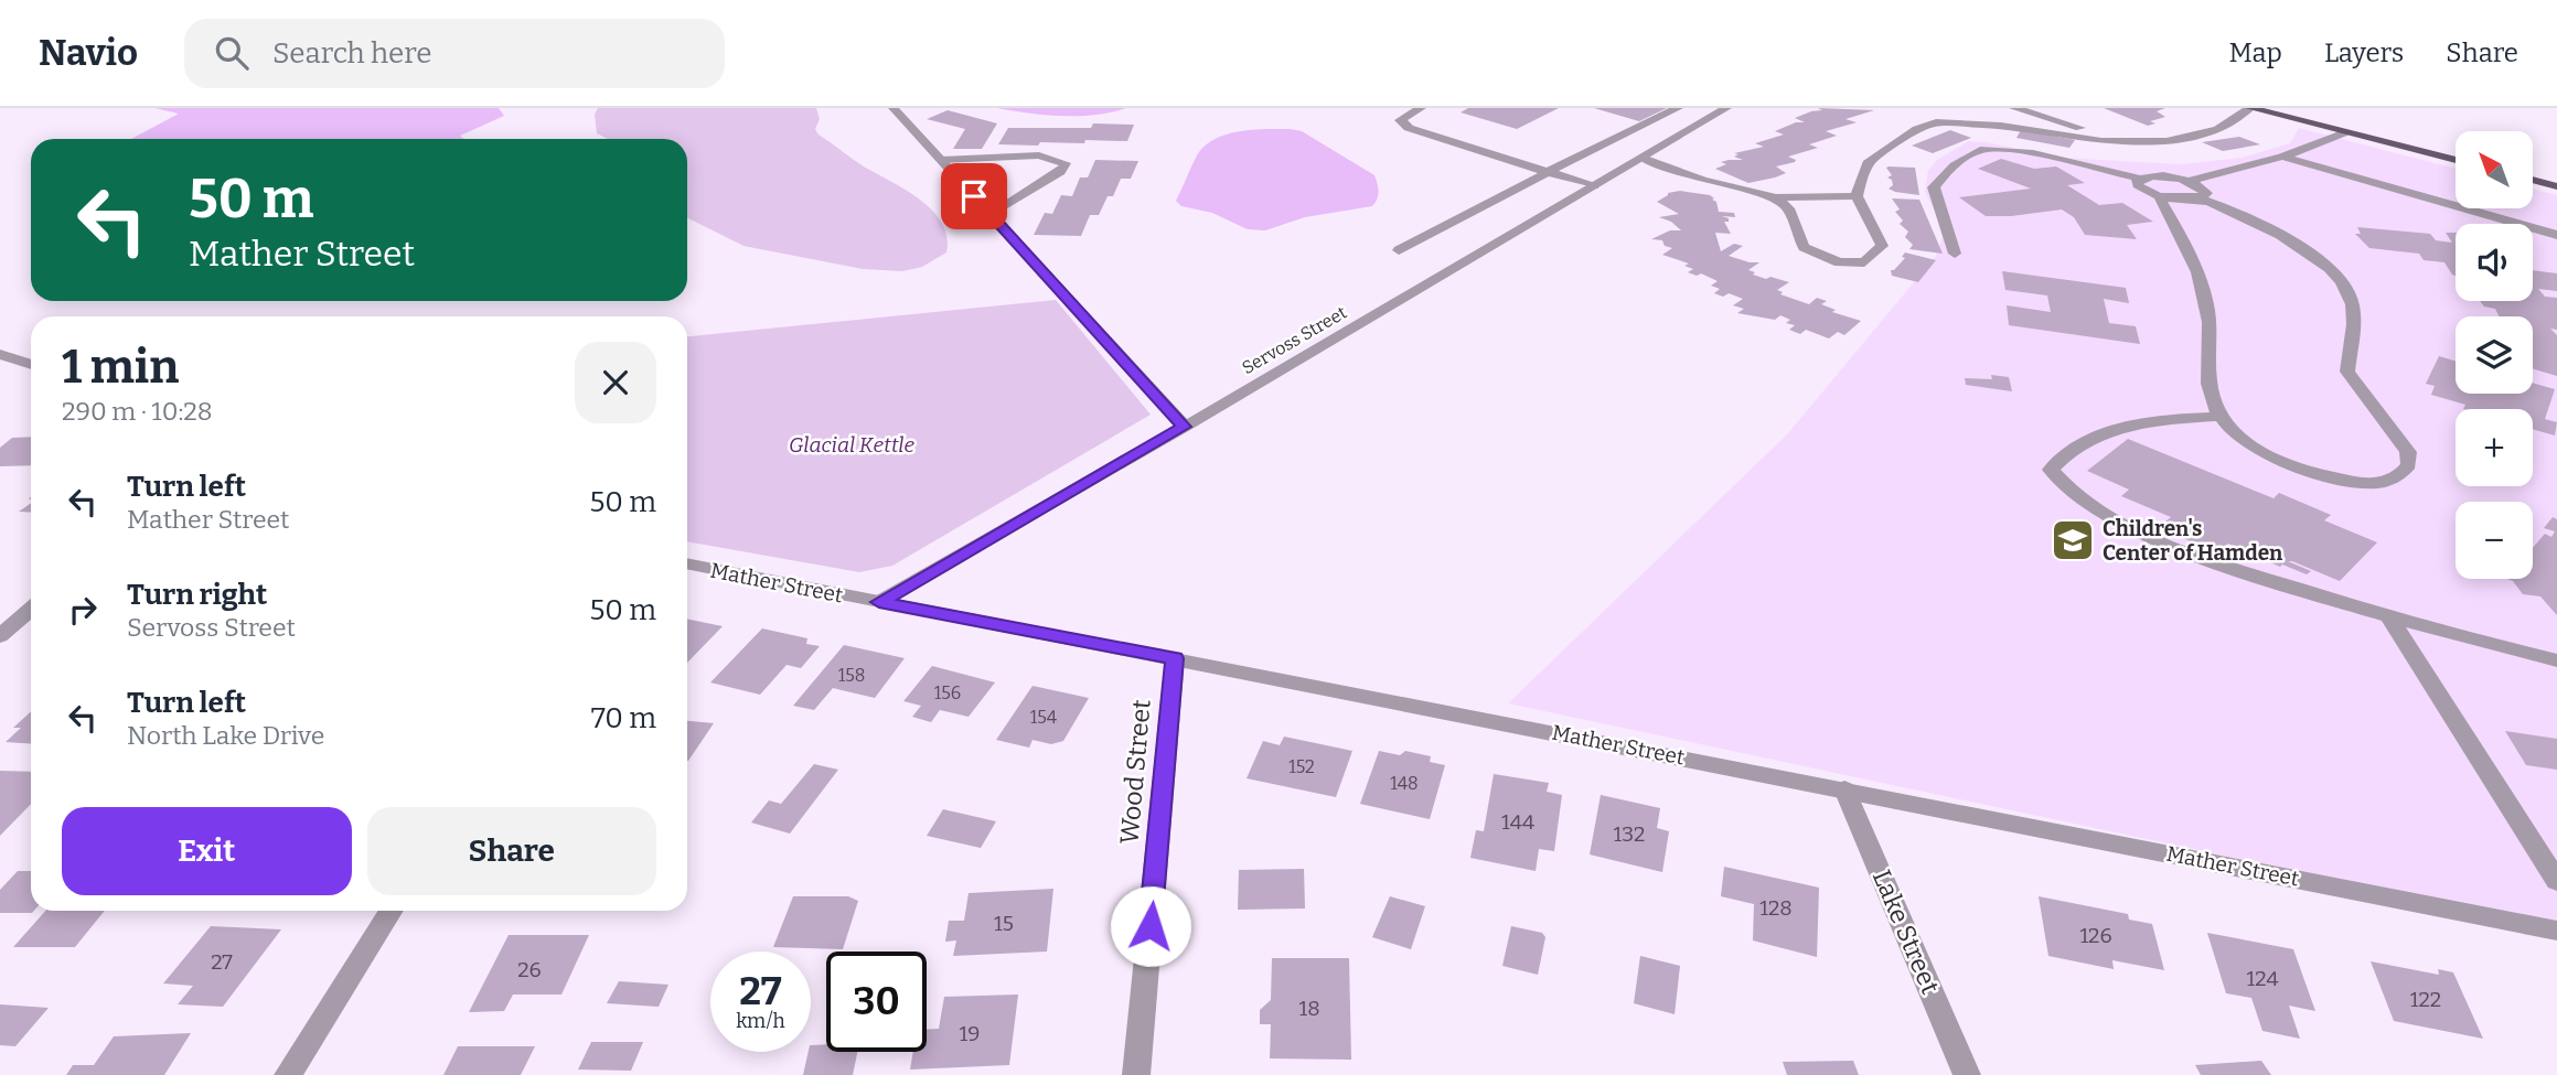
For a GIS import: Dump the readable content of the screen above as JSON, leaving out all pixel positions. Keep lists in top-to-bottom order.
{
  "streets": {
    "street": [
      "Servoss Street",
      "Mather Street",
      "Wood Street",
      "Lake Street"
    ]
  },
  "crossings": [
    ["Servoss Street", "Mather Street"],
    ["Mather Street", "Wood Street"],
    ["Mather Street", "Lake Street"]
  ],
  "parks": ["Glacial Kettle"],
  "places": {
    "school or university": ["Children's Center of Hamden"]
  },
  "house_numbers": [
    "158",
    "156",
    "154",
    "152",
    "148",
    "144",
    "132",
    "128",
    "15",
    "126",
    "27",
    "26",
    "124",
    "122",
    "18",
    "19"
  ],
  "north": "top left",
  "page": {
    "header": "Navio",
    "search": "Search here",
    "nav": ["Map", "Layers", "Share"],
    "map_buttons": ["+", "−"],
    "turn": ["50 m", "Mather Street"],
    "heading": ["1 min", "290 m · 10:28"],
    "list": [
      {
        "name": "Turn left",
        "note": "Mather Street",
        "value": "50 m"
      },
      {
        "name": "Turn right",
        "note": "Servoss Street",
        "value": "50 m"
      },
      {
        "name": "Turn left",
        "note": "North Lake Drive",
        "value": "70 m"
      }
    ],
    "buttons": ["Exit", "Share"],
    "speed": "27 km/h",
    "limit": "30"
  }
}
